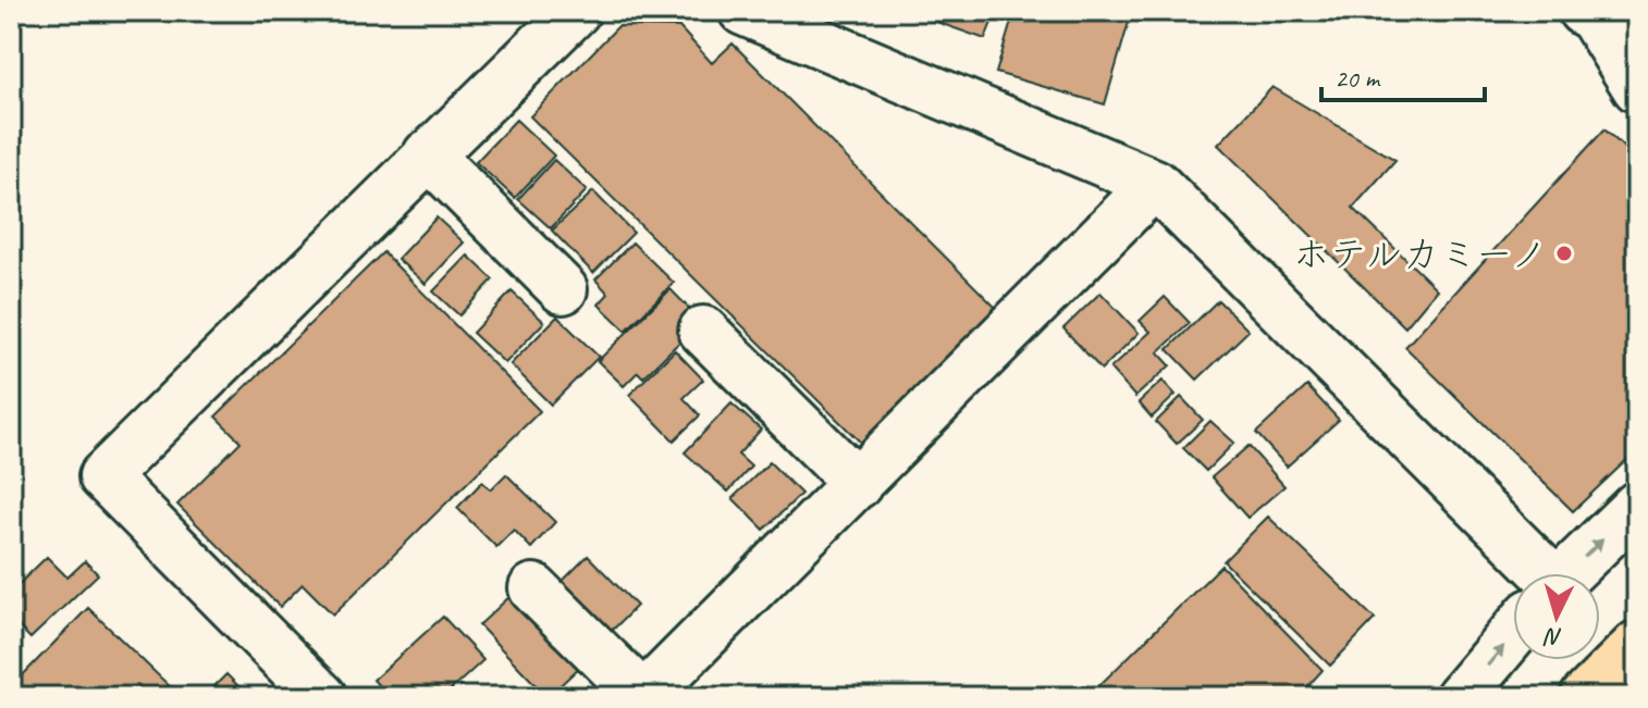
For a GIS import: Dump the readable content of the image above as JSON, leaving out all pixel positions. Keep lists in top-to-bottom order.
{
  "places": ["ホテルカミーノ"],
  "scale_bar": "20 m",
  "north": "bottom"
}
